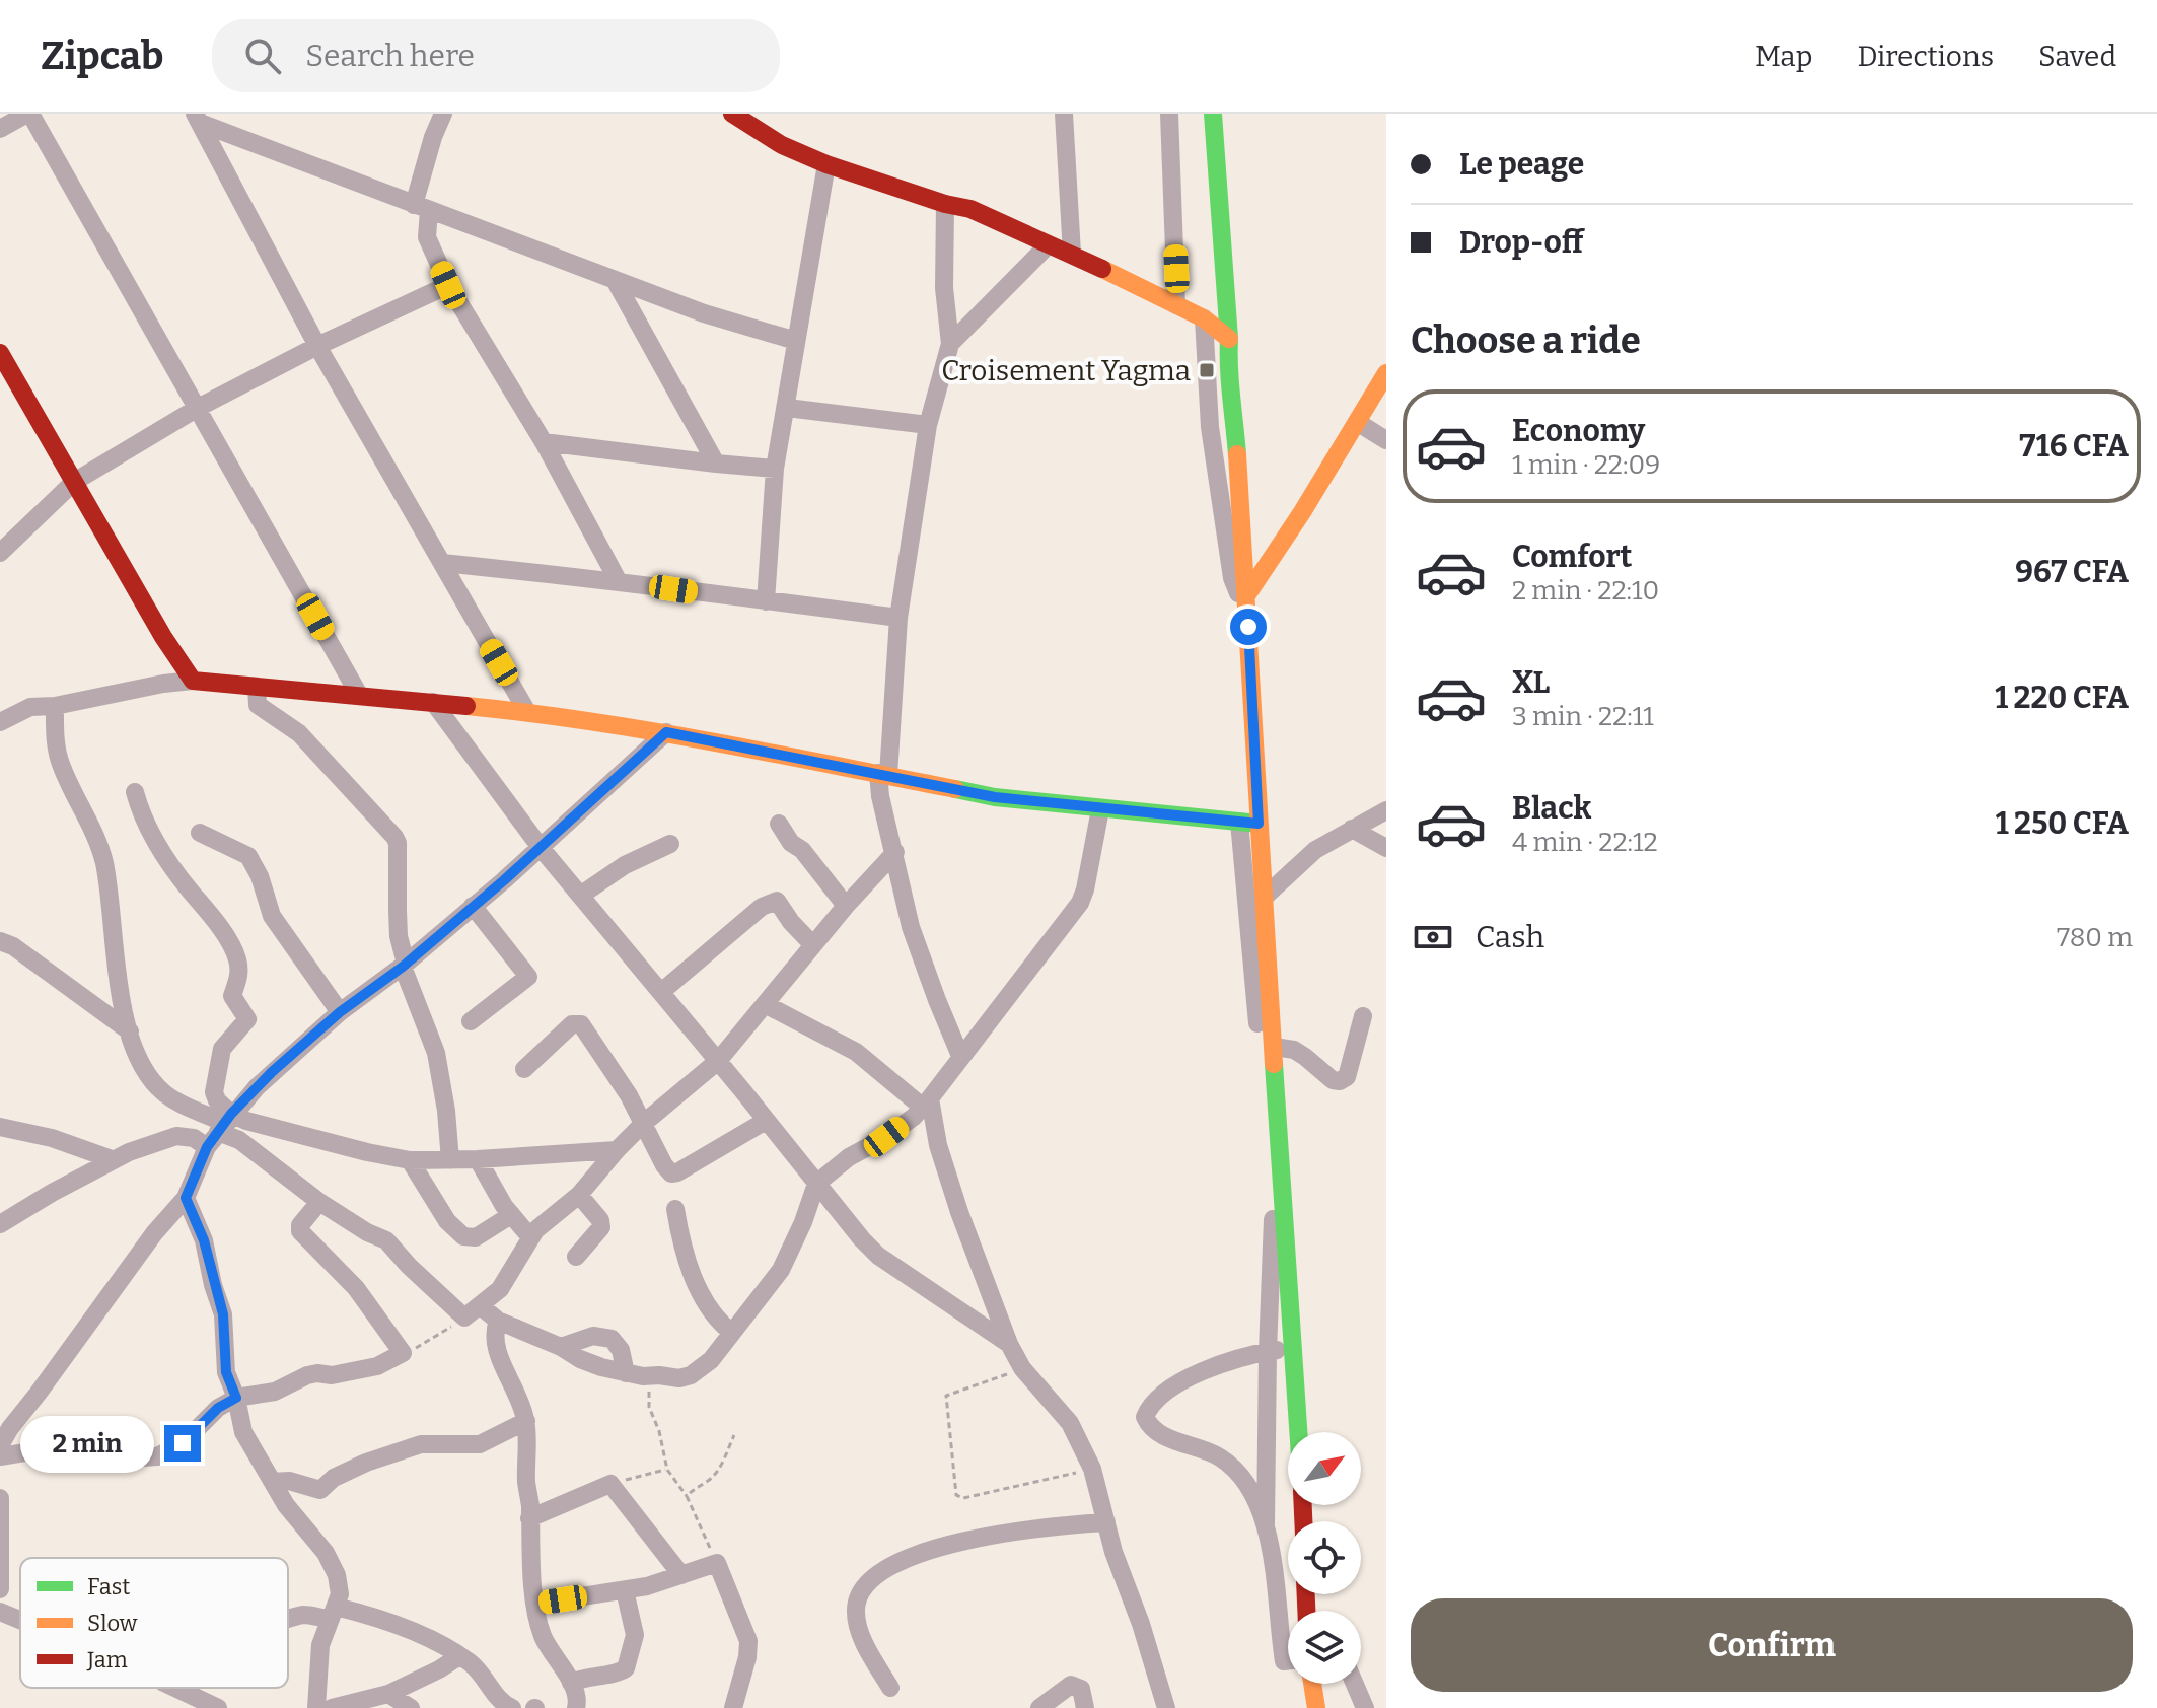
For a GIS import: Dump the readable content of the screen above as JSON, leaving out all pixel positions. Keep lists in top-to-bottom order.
{
  "places": {
    "transit": ["Croisement Yagma"]
  },
  "legend": ["Fast", "Slow", "Jam"],
  "north": "top right",
  "page": {
    "header": "Zipcab",
    "search": "Search here",
    "nav": ["Map", "Directions", "Saved"],
    "banner": ["Le peage", "Drop-off"],
    "heading": "Choose a ride",
    "list": [
      {
        "name": "Economy",
        "note": "1 min · 22:09",
        "value": "716 CFA"
      },
      {
        "name": "Comfort",
        "note": "2 min · 22:10",
        "value": "967 CFA"
      },
      {
        "name": "XL",
        "note": "3 min · 22:11",
        "value": "1 220 CFA"
      },
      {
        "name": "Black",
        "note": "4 min · 22:12",
        "value": "1 250 CFA"
      }
    ],
    "pay": ["Cash", "780 m"],
    "bubble": "2 min",
    "buttons": "Confirm"
  }
}
